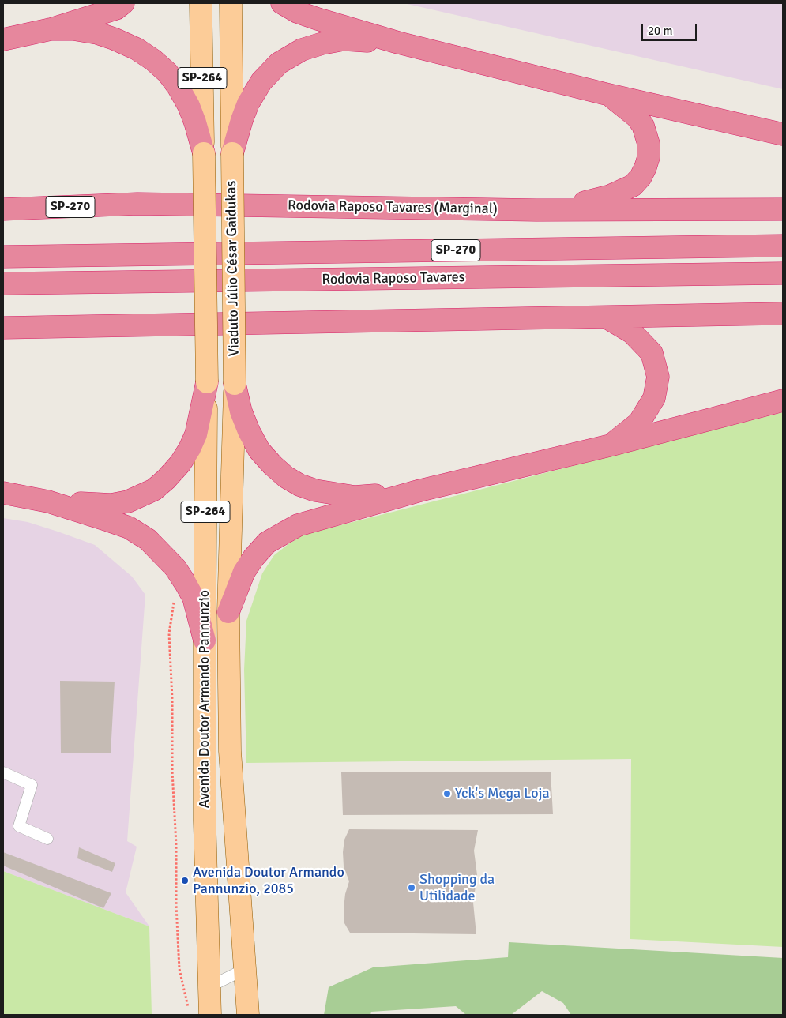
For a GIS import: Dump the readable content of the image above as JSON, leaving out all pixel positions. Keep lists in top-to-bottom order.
{
  "streets": {
    "highway": ["SP-270", "Rodovia Raposo Tavares (Marginal)", "Rodovia Raposo Tavares"],
    "main road": ["SP-264", "Viaduto Júlio César Gaidukas", "Avenida Doutor Armando Pannunzio"]
  },
  "crossings": [
    ["SP-264", "Viaduto Júlio César Gaidukas"],
    ["Viaduto Júlio César Gaidukas", "Avenida Doutor Armando Pannunzio"]
  ],
  "places": ["Yck's Mega Loja", "Avenida Doutor Armando Pannunzio, 2085", "Shopping da Utilidade"],
  "scale_bar": "20 m"
}
